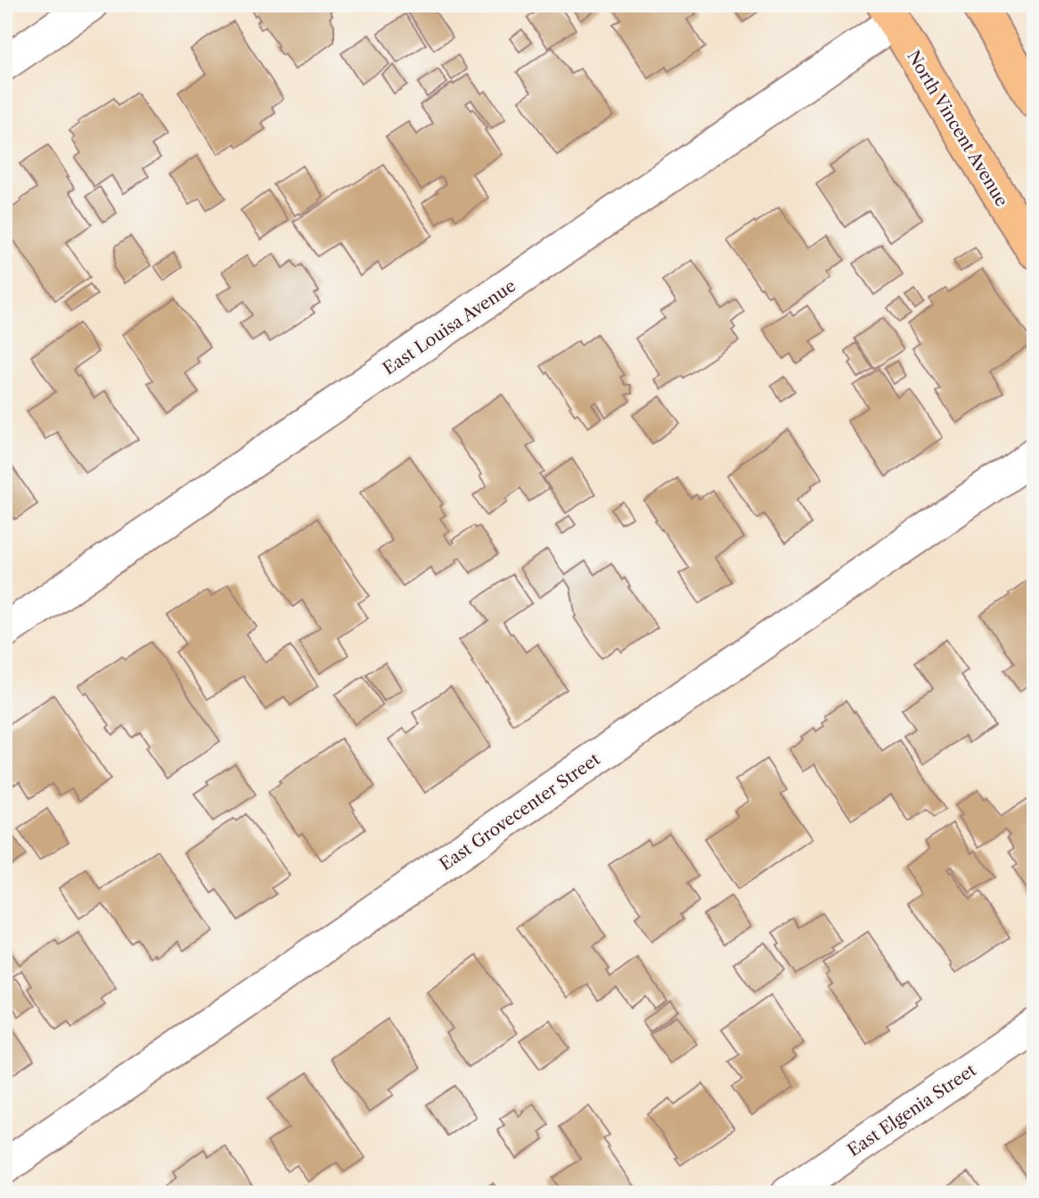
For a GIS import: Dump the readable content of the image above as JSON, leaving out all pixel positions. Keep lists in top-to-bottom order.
{
  "streets": {
    "main road": ["North Vincent Avenue"],
    "street": ["East Louisa Avenue", "East Grovecenter Street", "East Elgenia Street"]
  },
  "crossings": [
    ["North Vincent Avenue", "East Louisa Avenue"]
  ]
}
